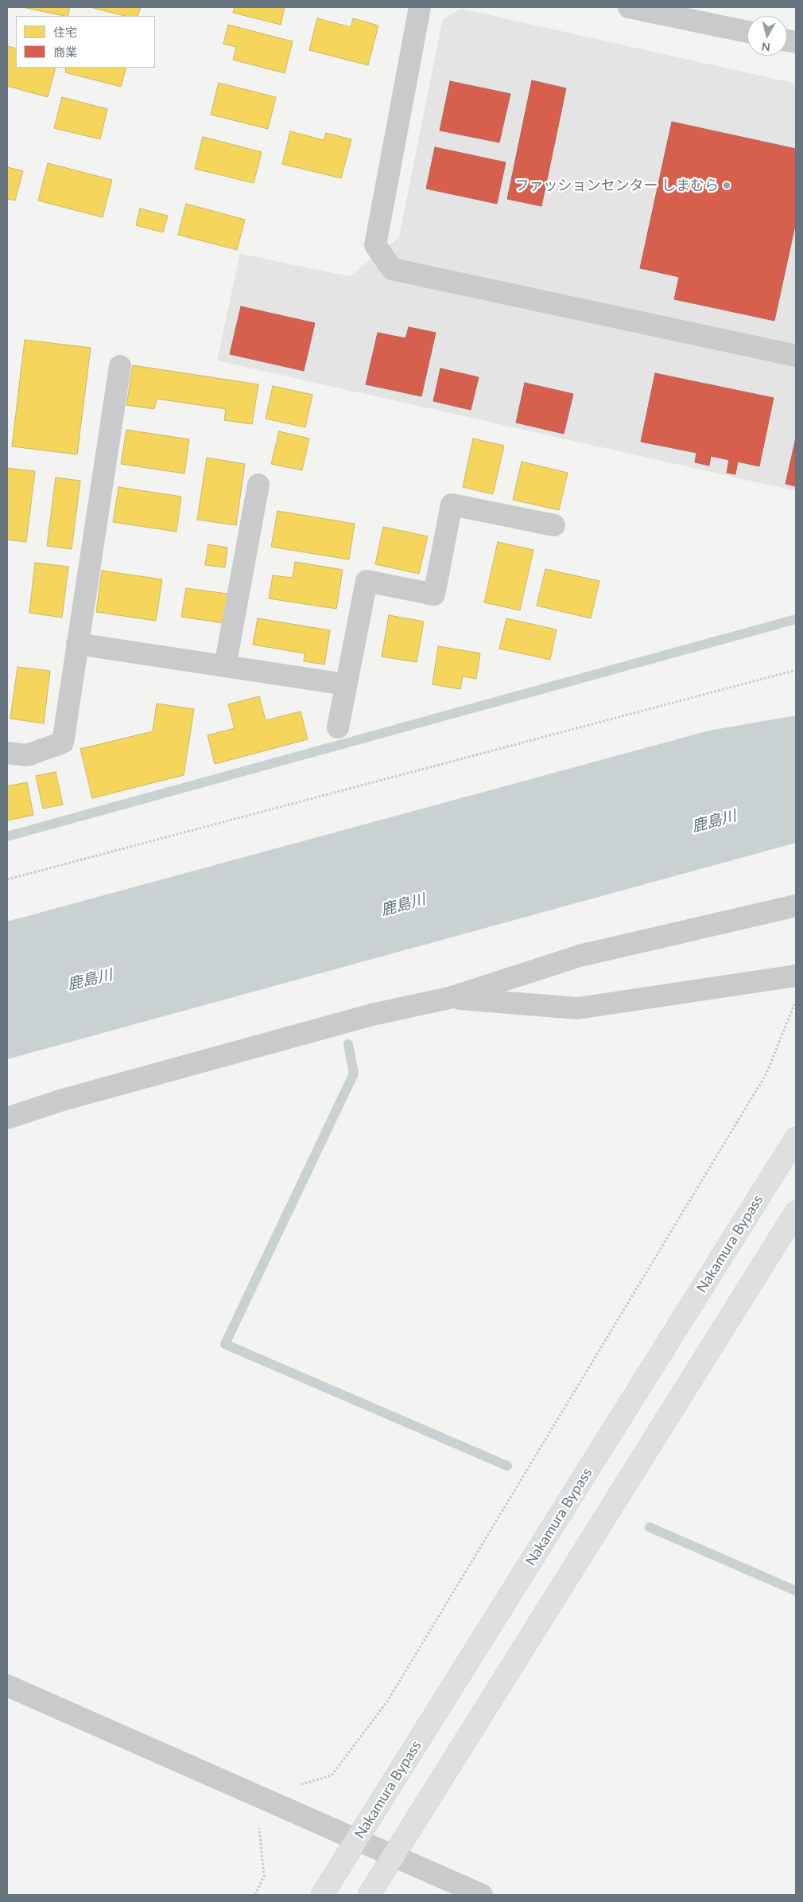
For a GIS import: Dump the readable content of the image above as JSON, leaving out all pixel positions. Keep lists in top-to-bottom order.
{
  "streets": {
    "highway": ["Nakamura Bypass"]
  },
  "water": ["鹿島川"],
  "places": ["ファッションセンター しまむら"],
  "legend": ["住宅", "商業"],
  "north": "bottom"
}
